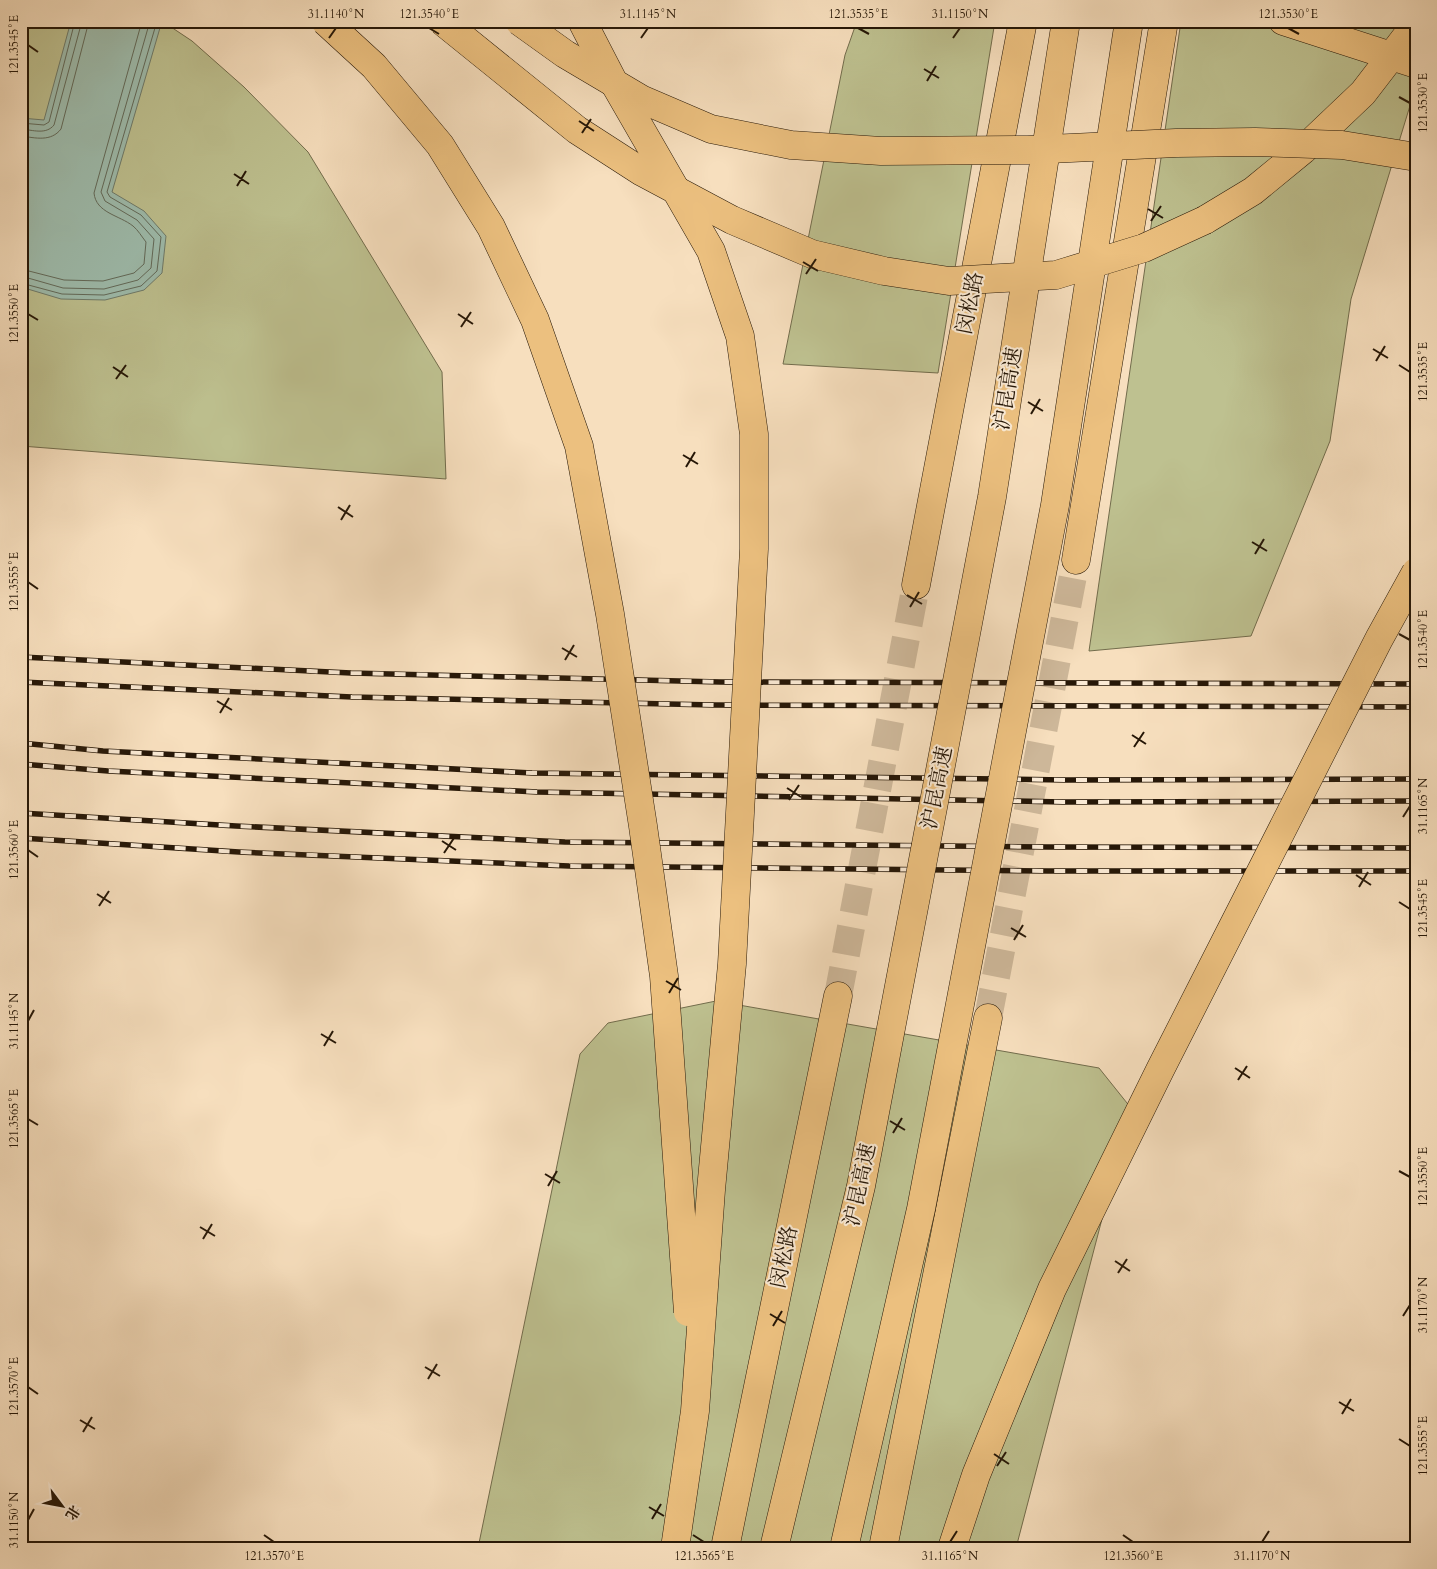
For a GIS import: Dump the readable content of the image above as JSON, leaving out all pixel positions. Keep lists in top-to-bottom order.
{
  "streets": {
    "main road": ["闵松路", "沪昆高速"]
  },
  "north": "bottom right",
  "coordinates": [
    "31.1140°N",
    "121.3540°E",
    "31.1145°N",
    "121.3535°E",
    "31.1150°N",
    "121.3530°E",
    "121.3545°E",
    "121.3550°E",
    "121.3555°E",
    "31.1165°N",
    "121.3560°E",
    "121.3565°E",
    "31.1170°N",
    "121.3570°E"
  ]
}
